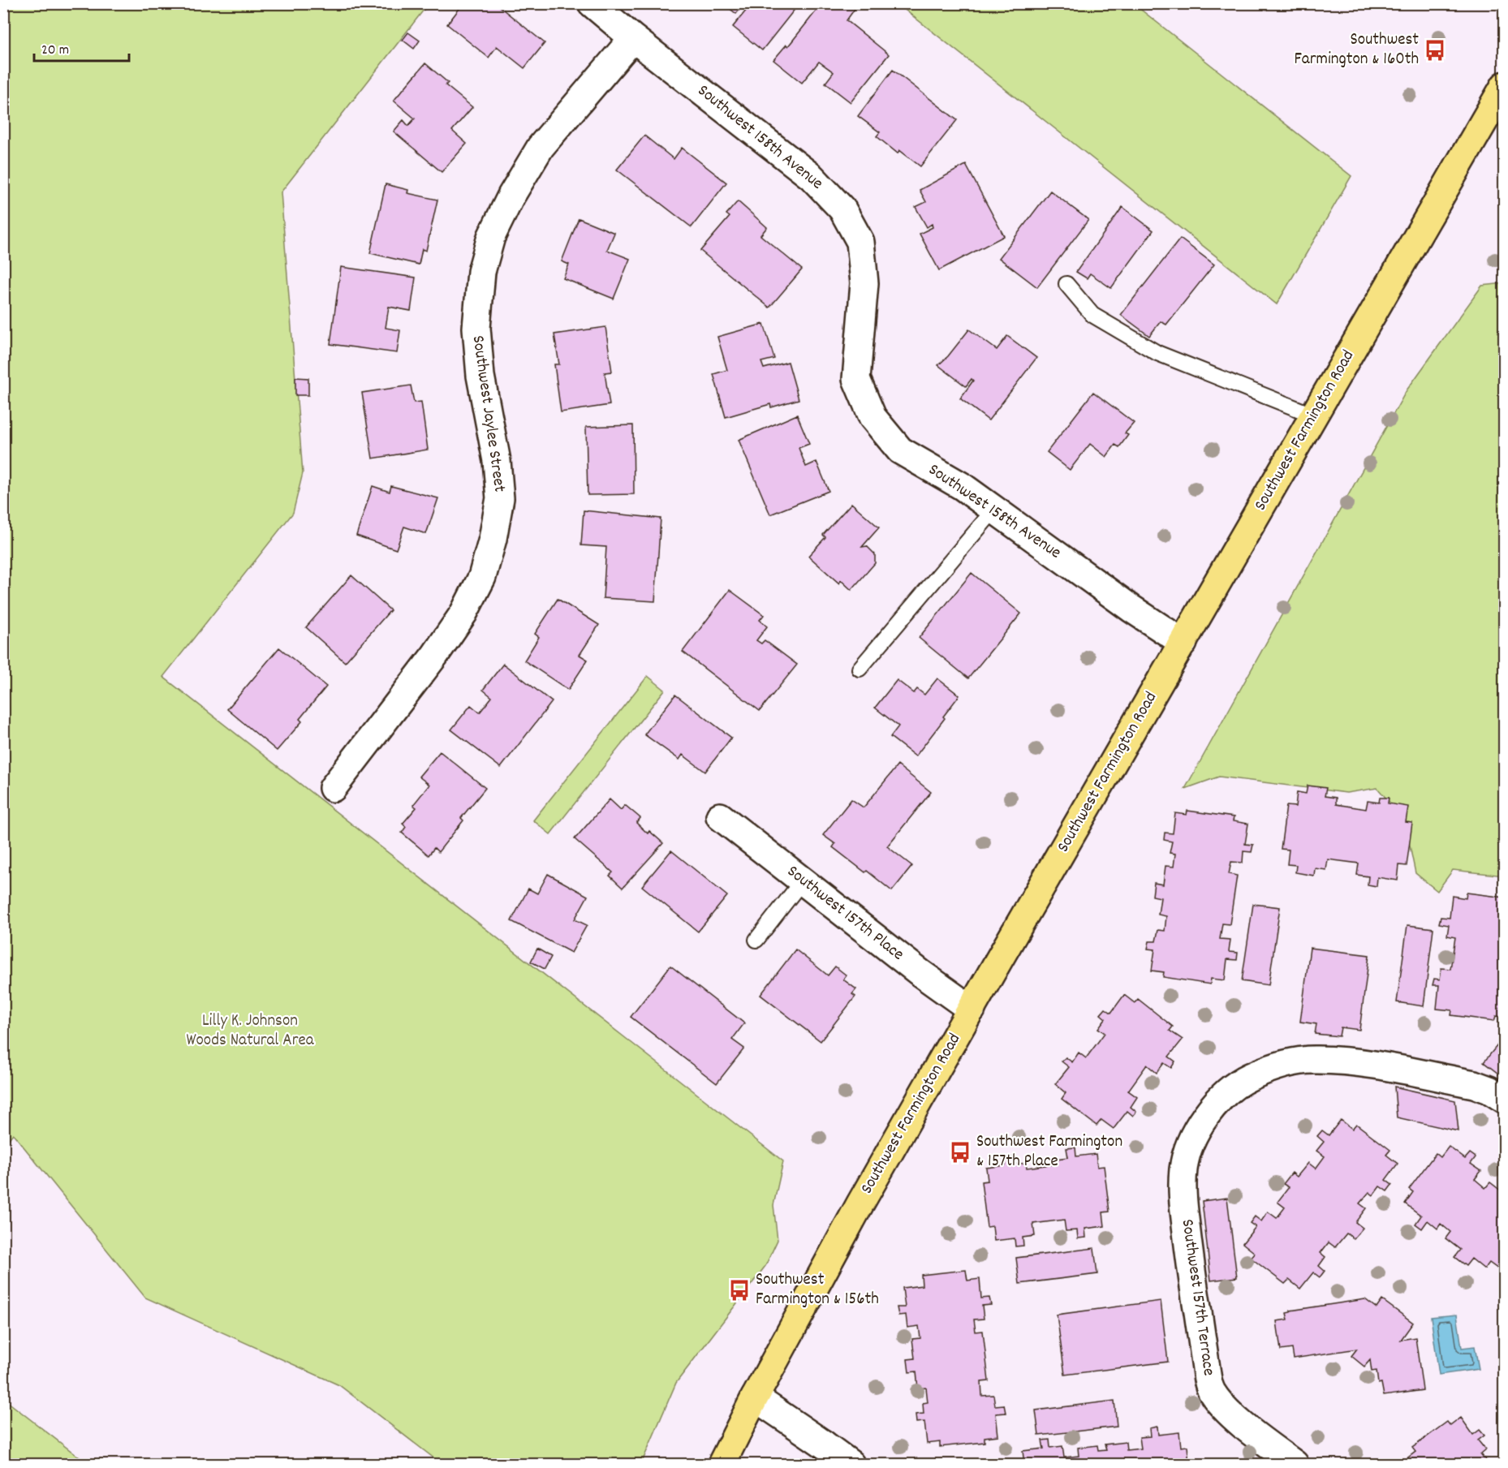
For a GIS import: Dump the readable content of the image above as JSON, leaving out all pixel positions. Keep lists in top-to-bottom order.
{
  "streets": {
    "main road": ["Southwest Farmington Road"],
    "street": [
      "Southwest 158th Avenue",
      "Southwest Jaylee Street",
      "Southwest 157th Place",
      "Southwest 157th Terrace"
    ]
  },
  "crossings": [
    ["Southwest 158th Avenue", "Southwest Jaylee Street"],
    ["Southwest 158th Avenue", "Southwest Farmington Road"],
    ["Southwest Farmington Road", "Southwest 157th Place"]
  ],
  "parks": ["Lilly K. Johnson Woods Natural Area"],
  "places": {
    "bus stop": ["Southwest Farmington & 160th", "Southwest Farmington & 157th Place", "Southwest Farmington & 156th"]
  },
  "scale_bar": "20 m"
}
